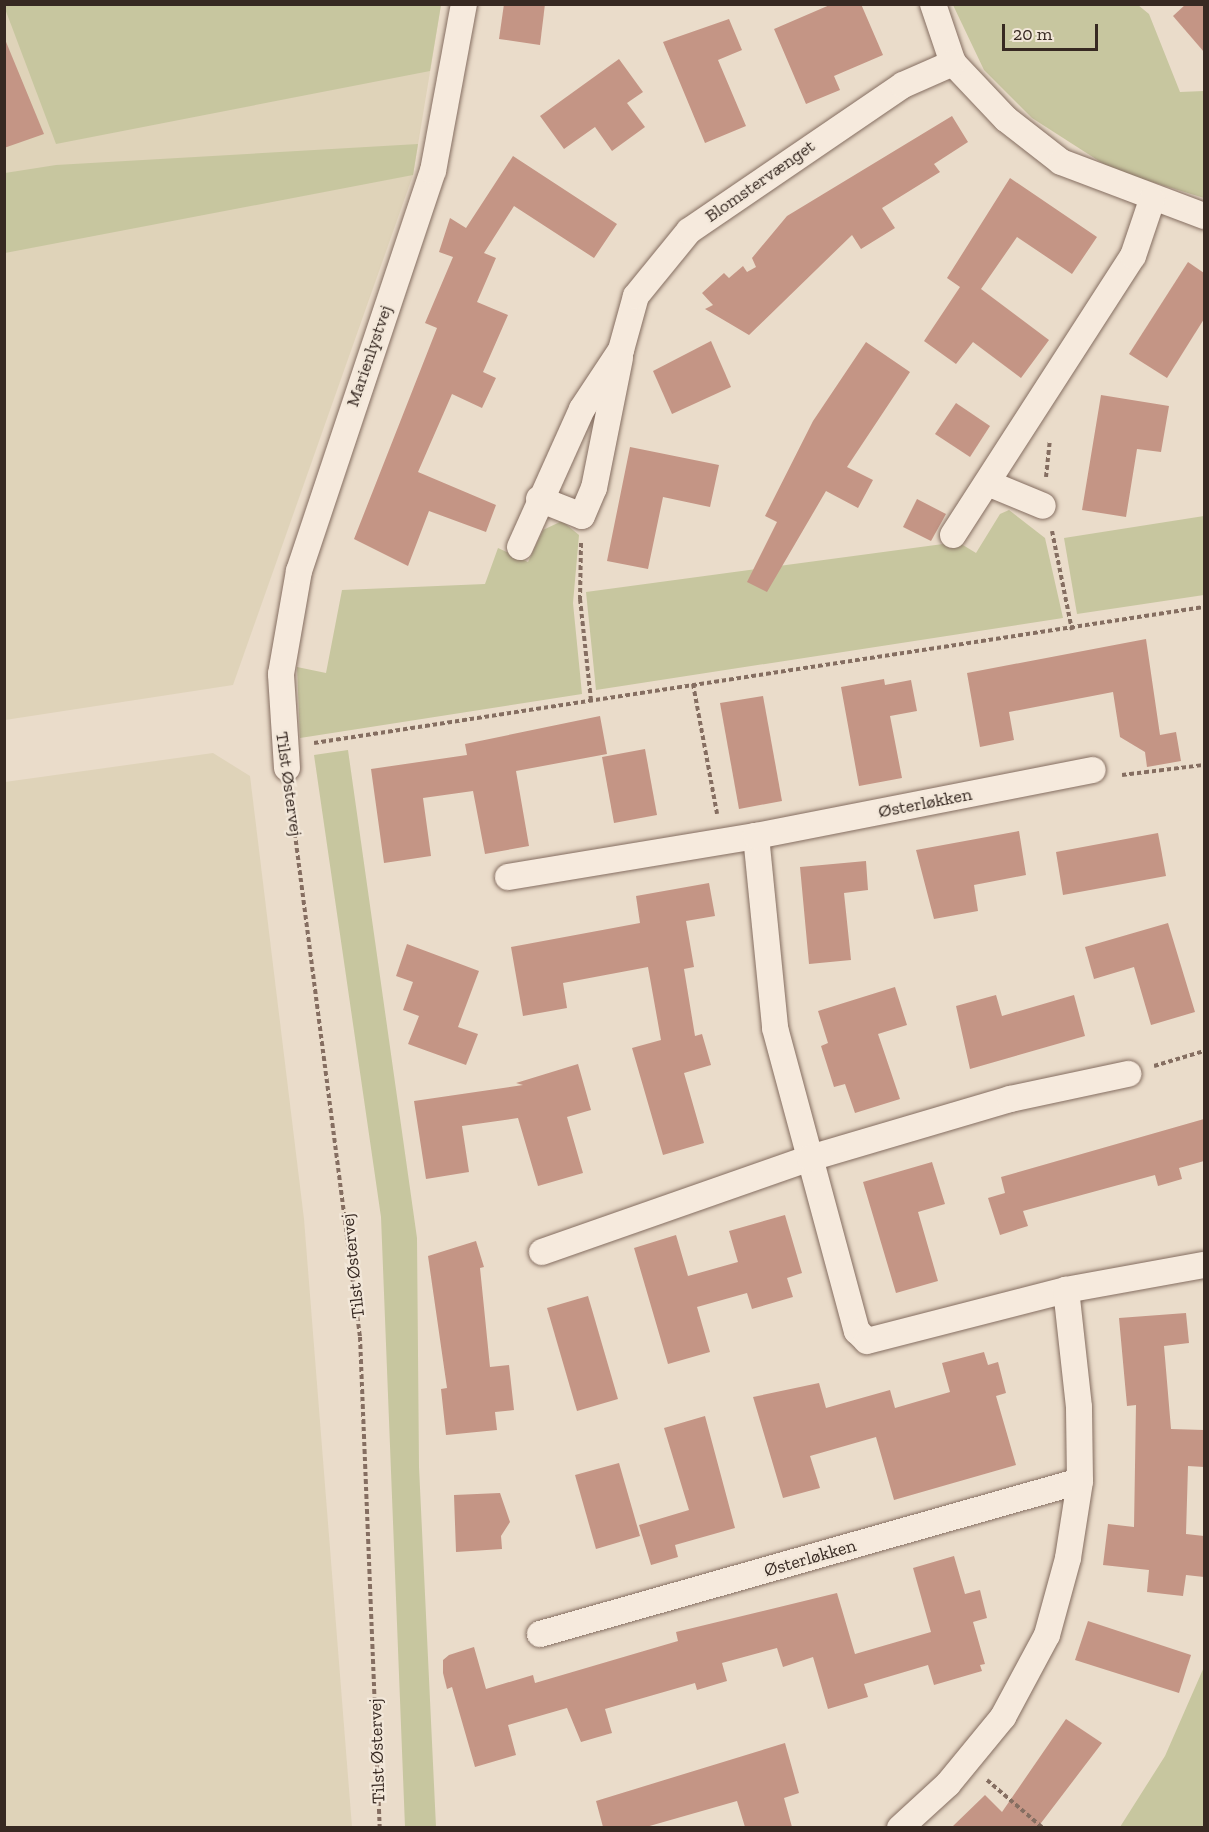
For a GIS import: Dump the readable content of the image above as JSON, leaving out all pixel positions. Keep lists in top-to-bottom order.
{
  "streets": {
    "street": [
      "Blomstervænget",
      "Marienlystvej",
      "Tilst Østervej",
      "Østerløkken"
    ]
  },
  "crossings": [
    ["Marienlystvej", "Tilst Østervej"]
  ],
  "scale_bar": "20 m"
}
